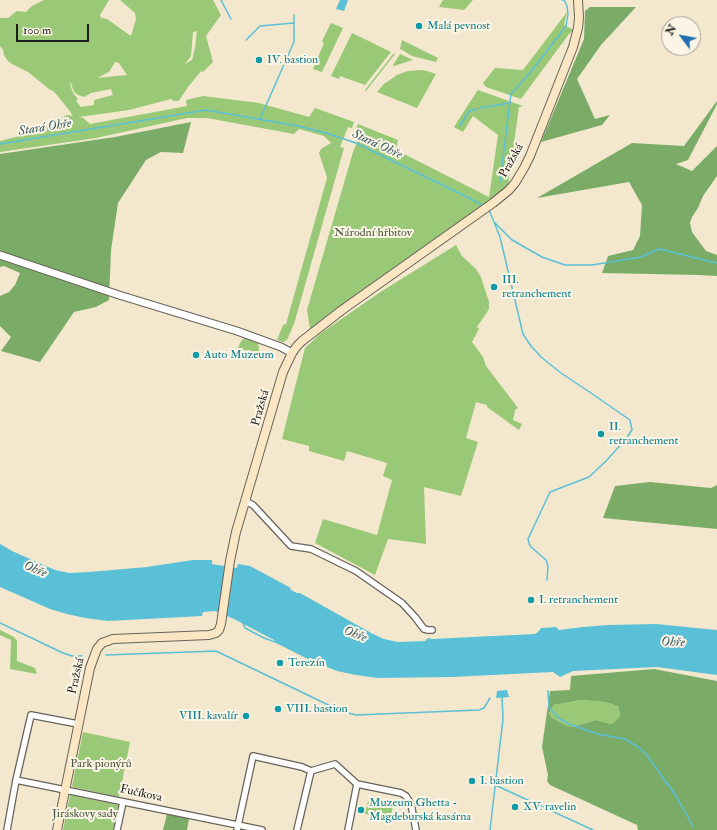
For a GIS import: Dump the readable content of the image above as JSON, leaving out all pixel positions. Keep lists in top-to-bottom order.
{
  "streets": {
    "main road": ["Pražská"],
    "street": ["Fučíkova"]
  },
  "crossings": [
    ["Pražská", "Fučíkova"]
  ],
  "water": ["Stará Ohře", "Ohře"],
  "parks": ["Národní hřbitov", "Park pionýrů", "Jiráskovy sady"],
  "places": [
    "Malá pevnost",
    "IV. bastion",
    "III. retranchement",
    "Auto Muzeum",
    "II. retranchement",
    "I. retranchement",
    "Terezín",
    "VIII. bastion",
    "VIII. kavalír",
    "I. bastion",
    "XV. ravelin",
    "Muzeum Ghetta - Magdeburská kasárna"
  ],
  "scale_bar": "100 m",
  "north": "top left"
}
